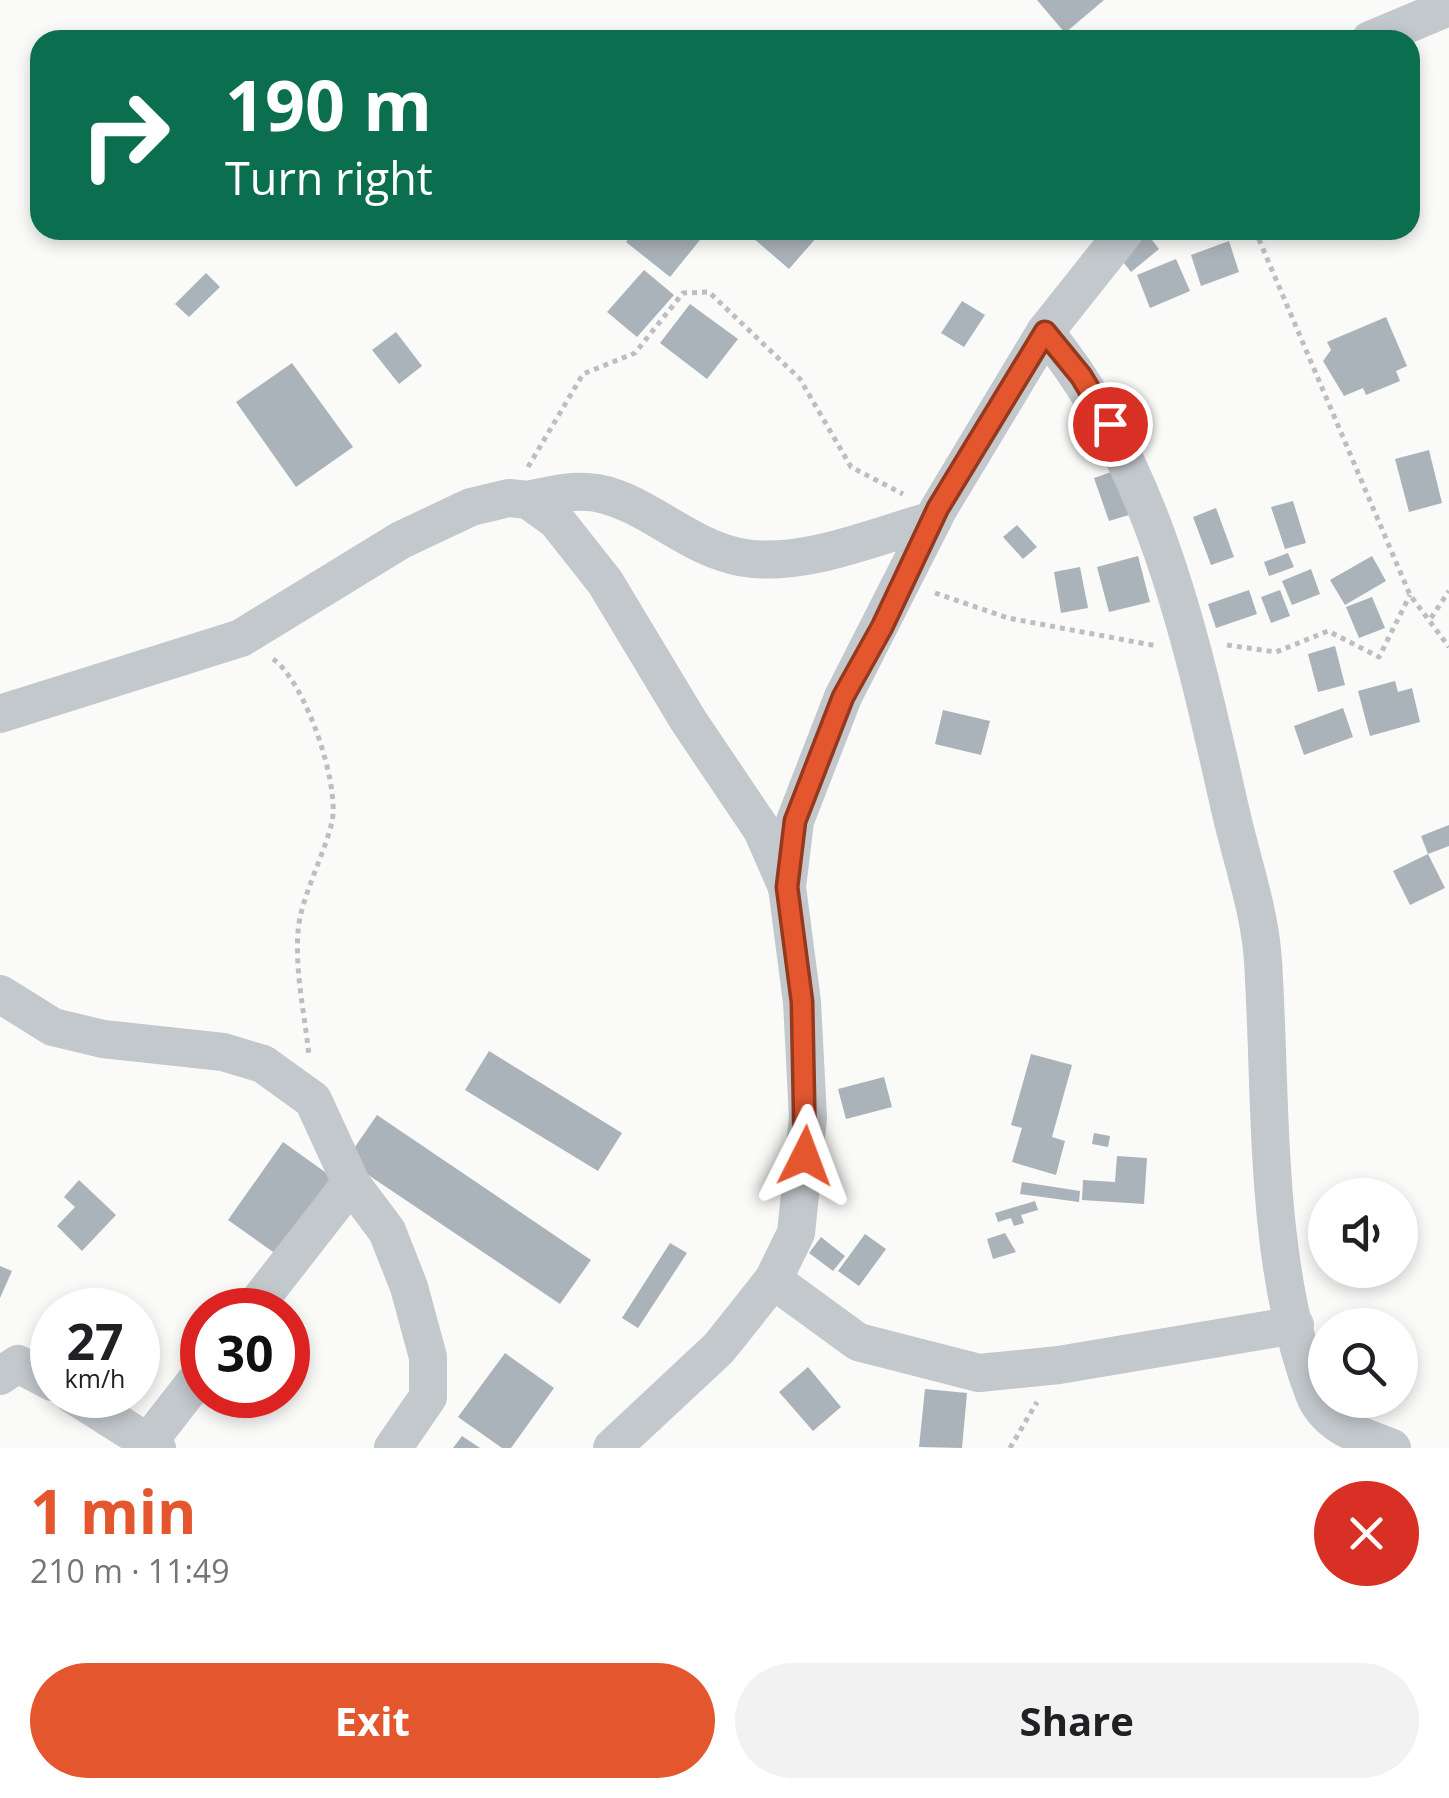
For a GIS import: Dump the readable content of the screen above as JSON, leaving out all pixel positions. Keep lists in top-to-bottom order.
{
  "page": {
    "turn": ["190 m", "Turn right"],
    "speed": "27 km/h",
    "limit": "30",
    "heading": ["1 min", "210 m · 11:49"],
    "buttons": ["Exit", "Share"]
  }
}
